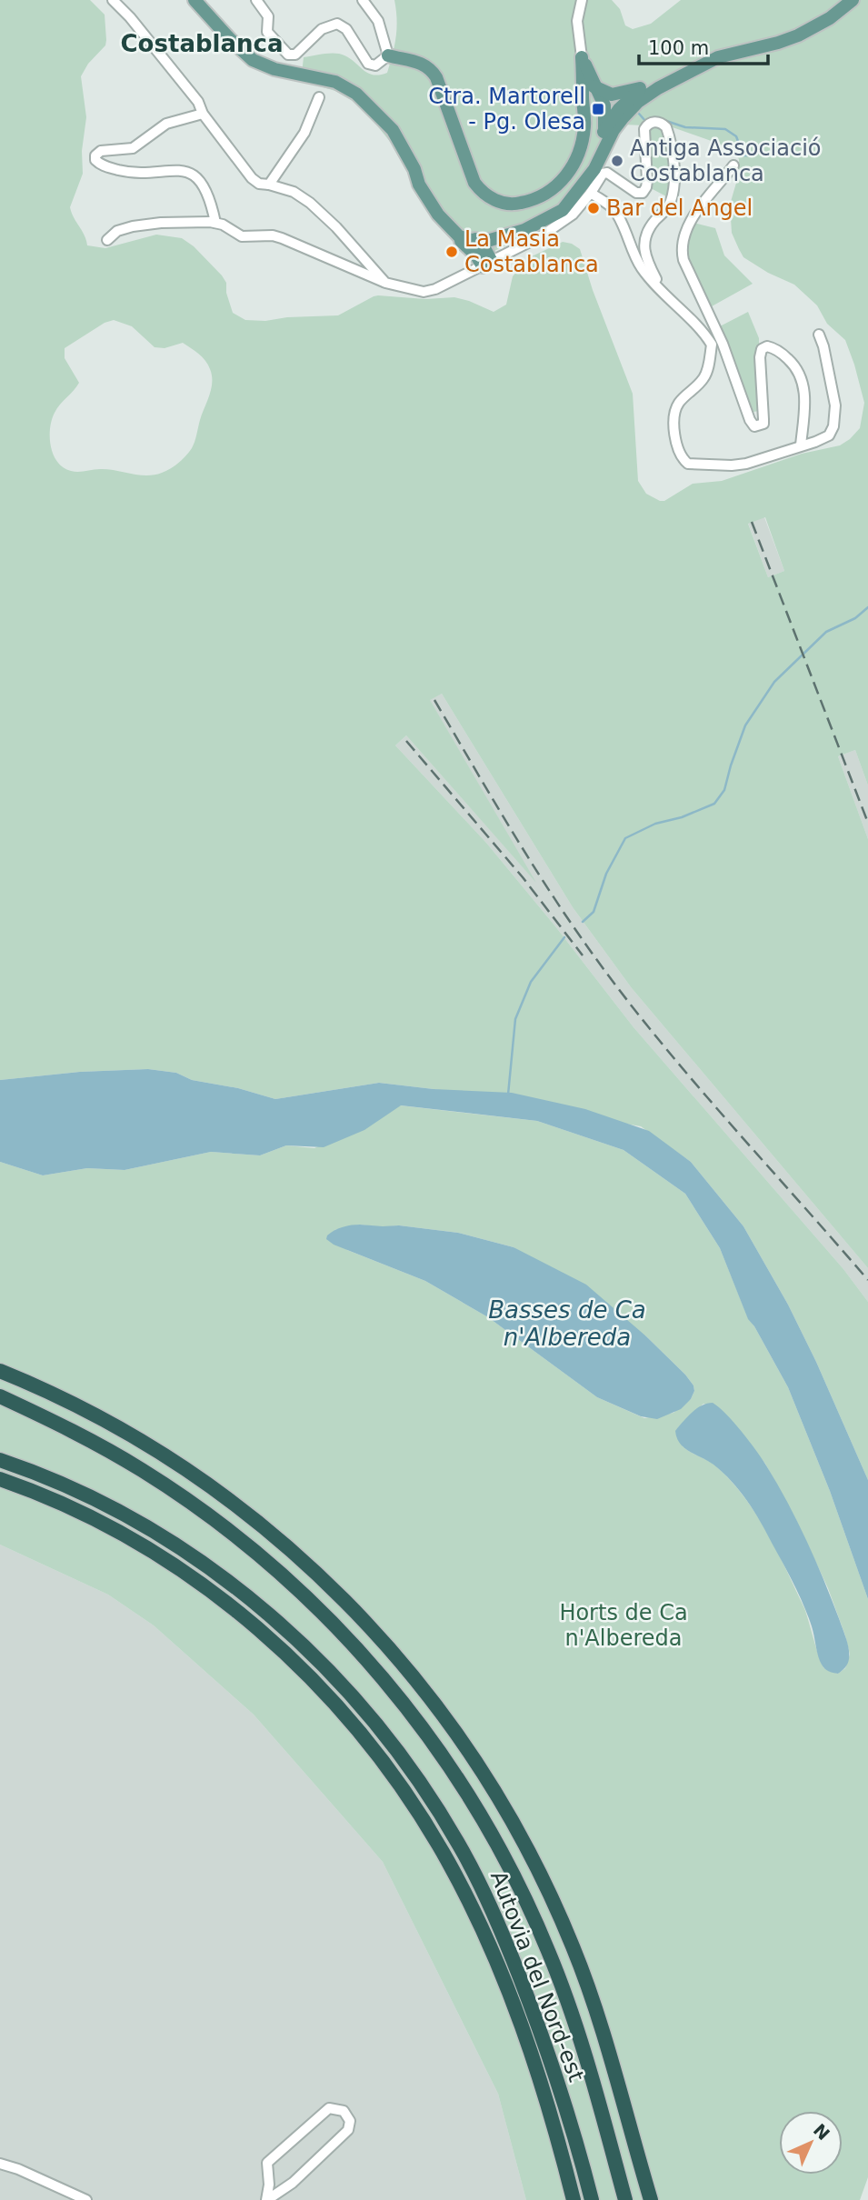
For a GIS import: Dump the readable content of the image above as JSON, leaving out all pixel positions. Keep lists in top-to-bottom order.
{
  "streets": {
    "highway": ["Autovia del Nord-est"]
  },
  "districts": ["Costablanca"],
  "water": ["Basses de Ca n'Albereda"],
  "parks": ["Horts de Ca n'Albereda"],
  "places": {
    "transit": ["Ctra. Martorell - Pg. Olesa"],
    "other": ["Antiga Associació Costablanca", "Bar del Angel", "La Masia Costablanca"]
  },
  "scale_bar": "100 m",
  "north": "top right"
}
